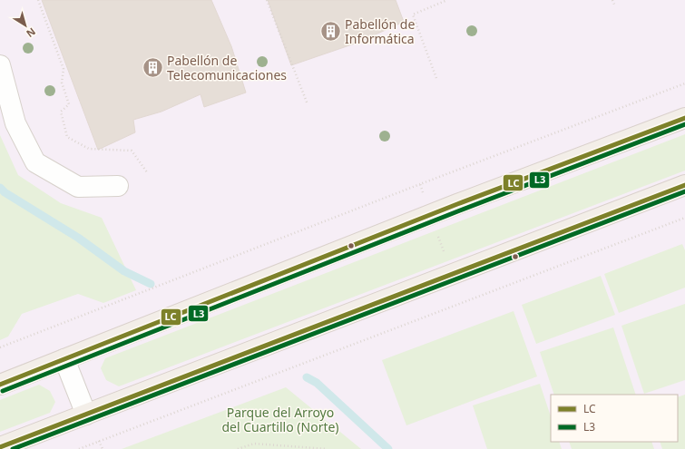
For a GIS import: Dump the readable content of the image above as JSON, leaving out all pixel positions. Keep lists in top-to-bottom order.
{
  "parks": ["Parque del Arroyo del Cuartillo (Norte)"],
  "places": {
    "building": ["Pabellón de Informática", "Pabellón de Telecomunicaciones"]
  },
  "lines": ["transit line LC", "transit line L3"],
  "legend": ["LC", "L3"],
  "north": "bottom right"
}
